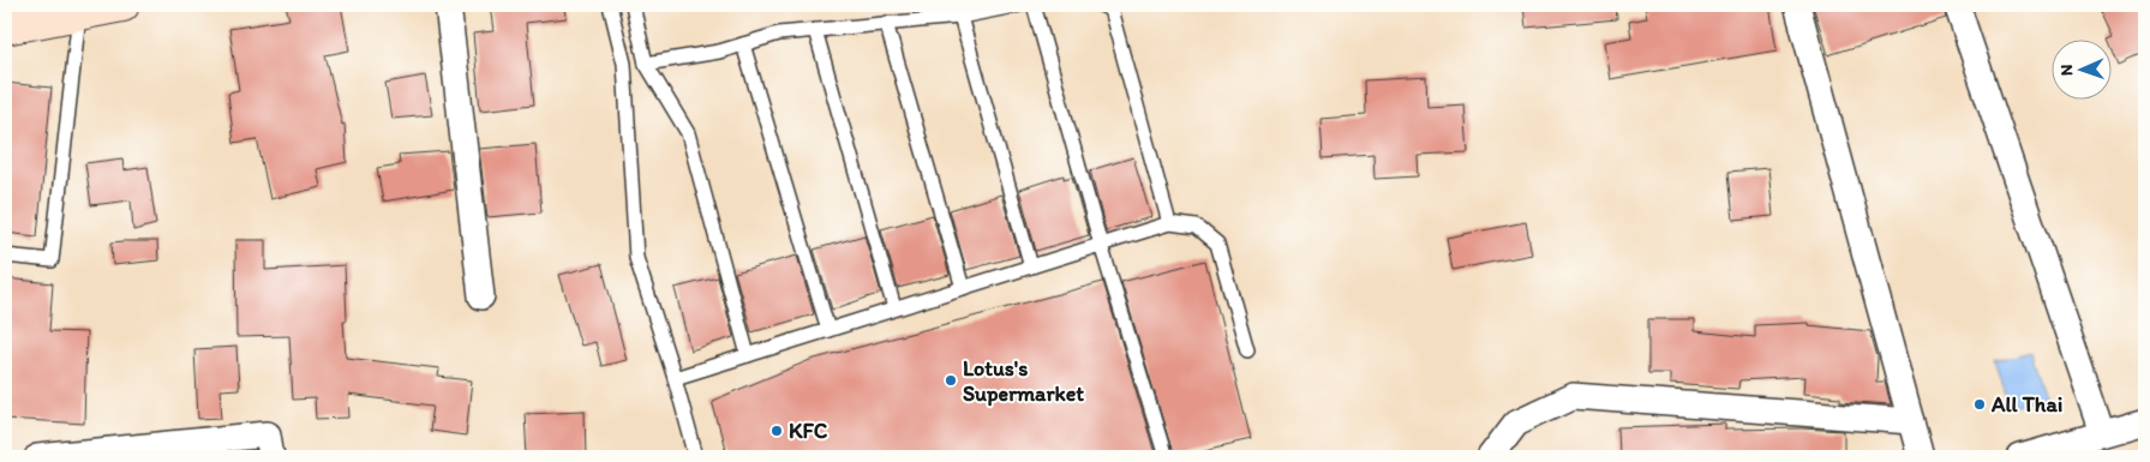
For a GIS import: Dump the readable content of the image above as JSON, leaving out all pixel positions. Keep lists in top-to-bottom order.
{
  "places": ["Lotus's Supermarket", "All Thai", "KFC"],
  "north": "left"
}
